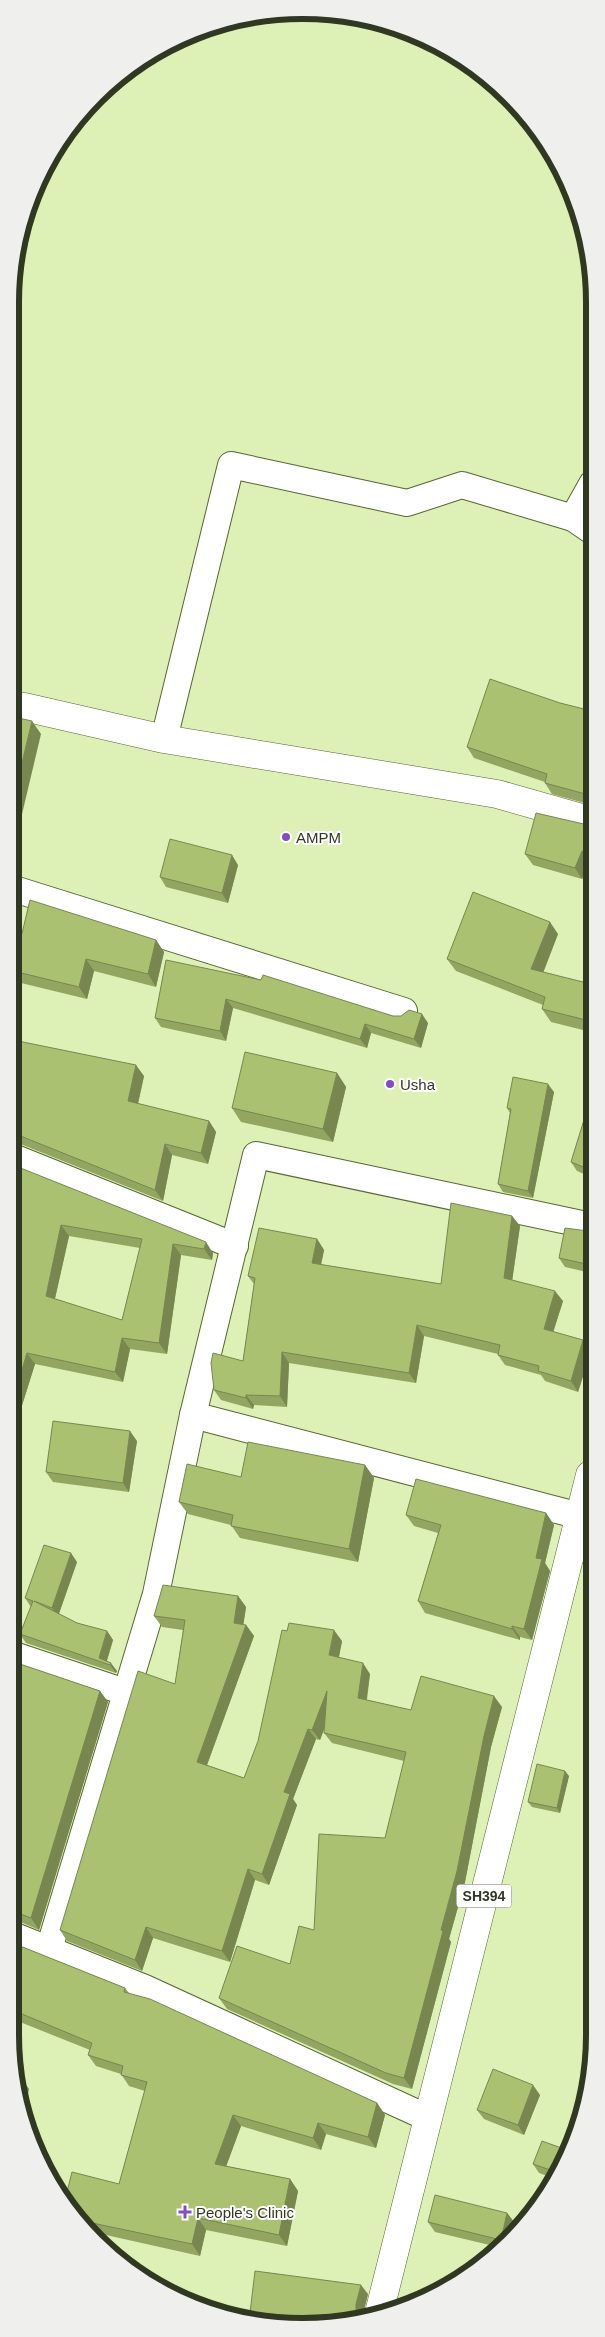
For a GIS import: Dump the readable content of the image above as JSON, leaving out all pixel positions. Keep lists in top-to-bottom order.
{
  "streets": {
    "main road": ["SH394"]
  },
  "places": {
    "other": ["AMPM", "Usha"],
    "health": ["People's Clinic"]
  }
}
